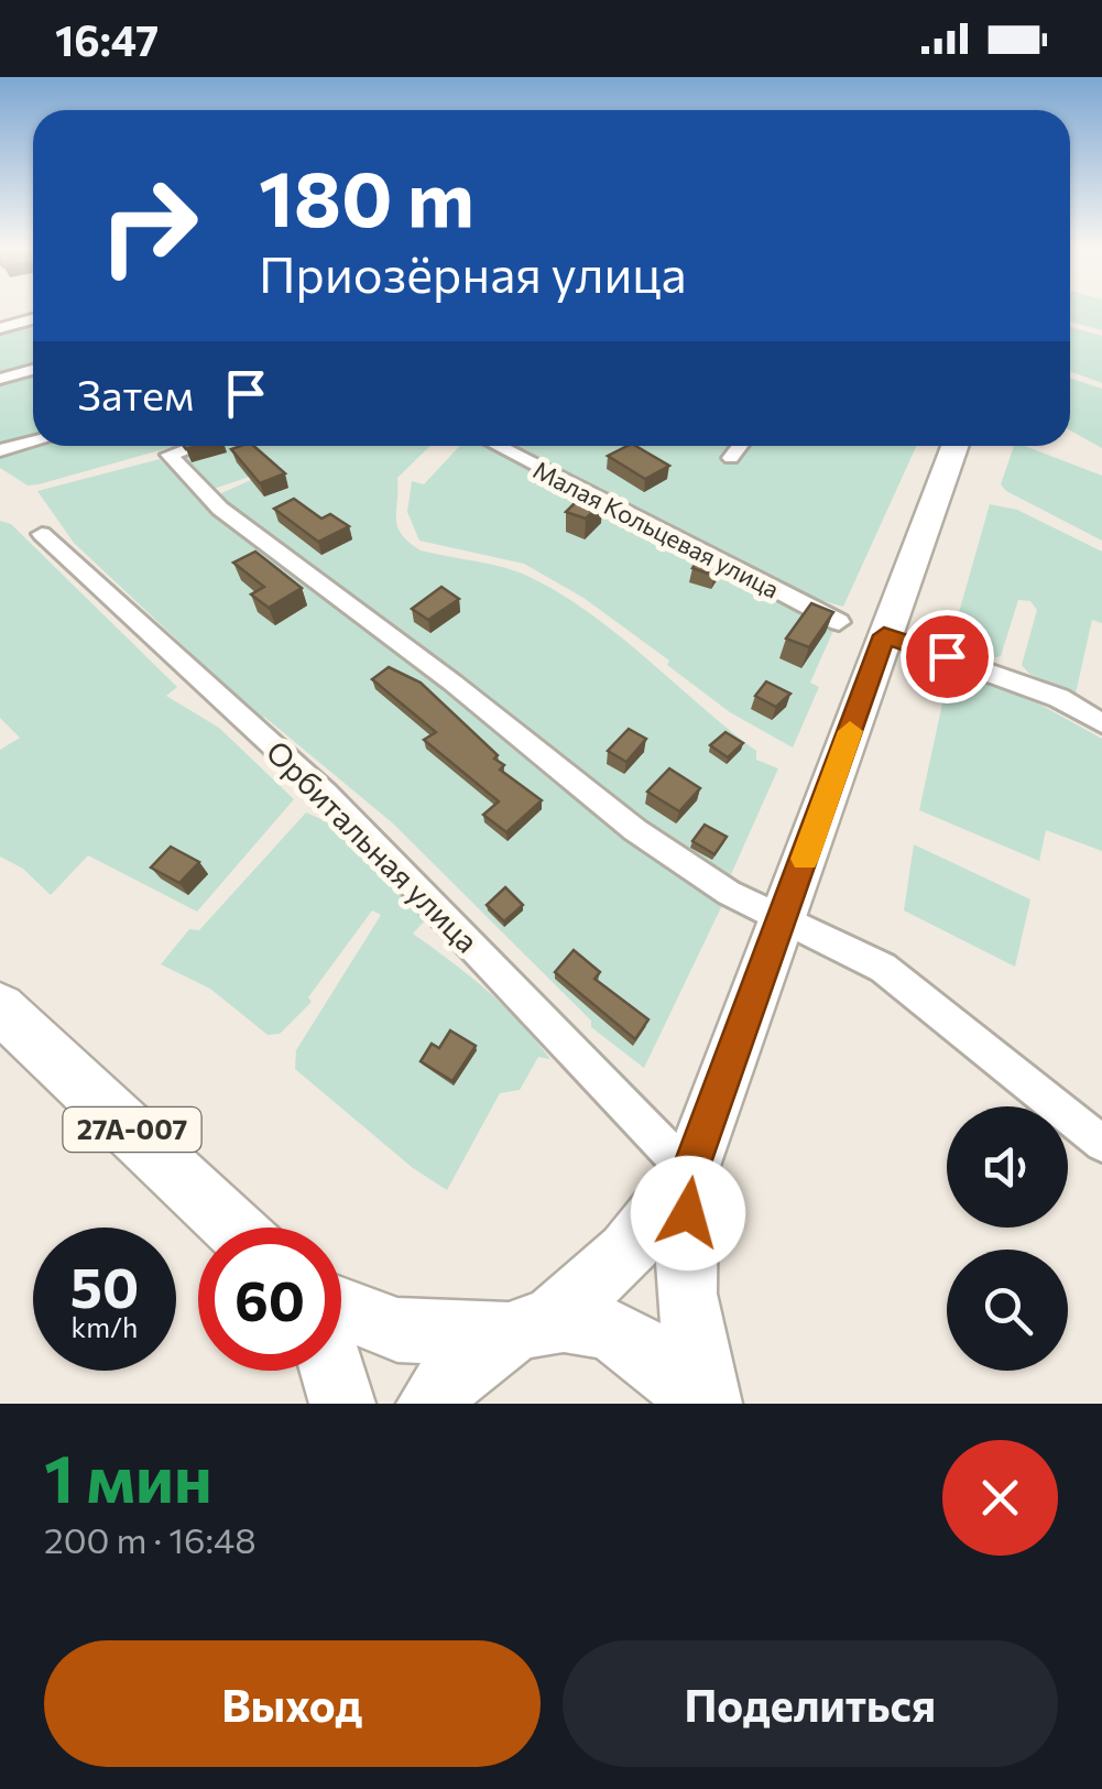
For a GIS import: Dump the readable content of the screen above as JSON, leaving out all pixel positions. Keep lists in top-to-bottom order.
{
  "streets": {
    "main road": ["27А-007"],
    "street": ["Малая Кольцевая улица", "Орбитальная улица"]
  },
  "page": {
    "status": "16:47",
    "turn": ["180 m", "Приозёрная улица"],
    "then": "Затем",
    "speed": "50 km/h",
    "limit": "60",
    "heading": ["1 мин", "200 m · 16:48"],
    "buttons": ["Выход", "Поделиться"]
  }
}
